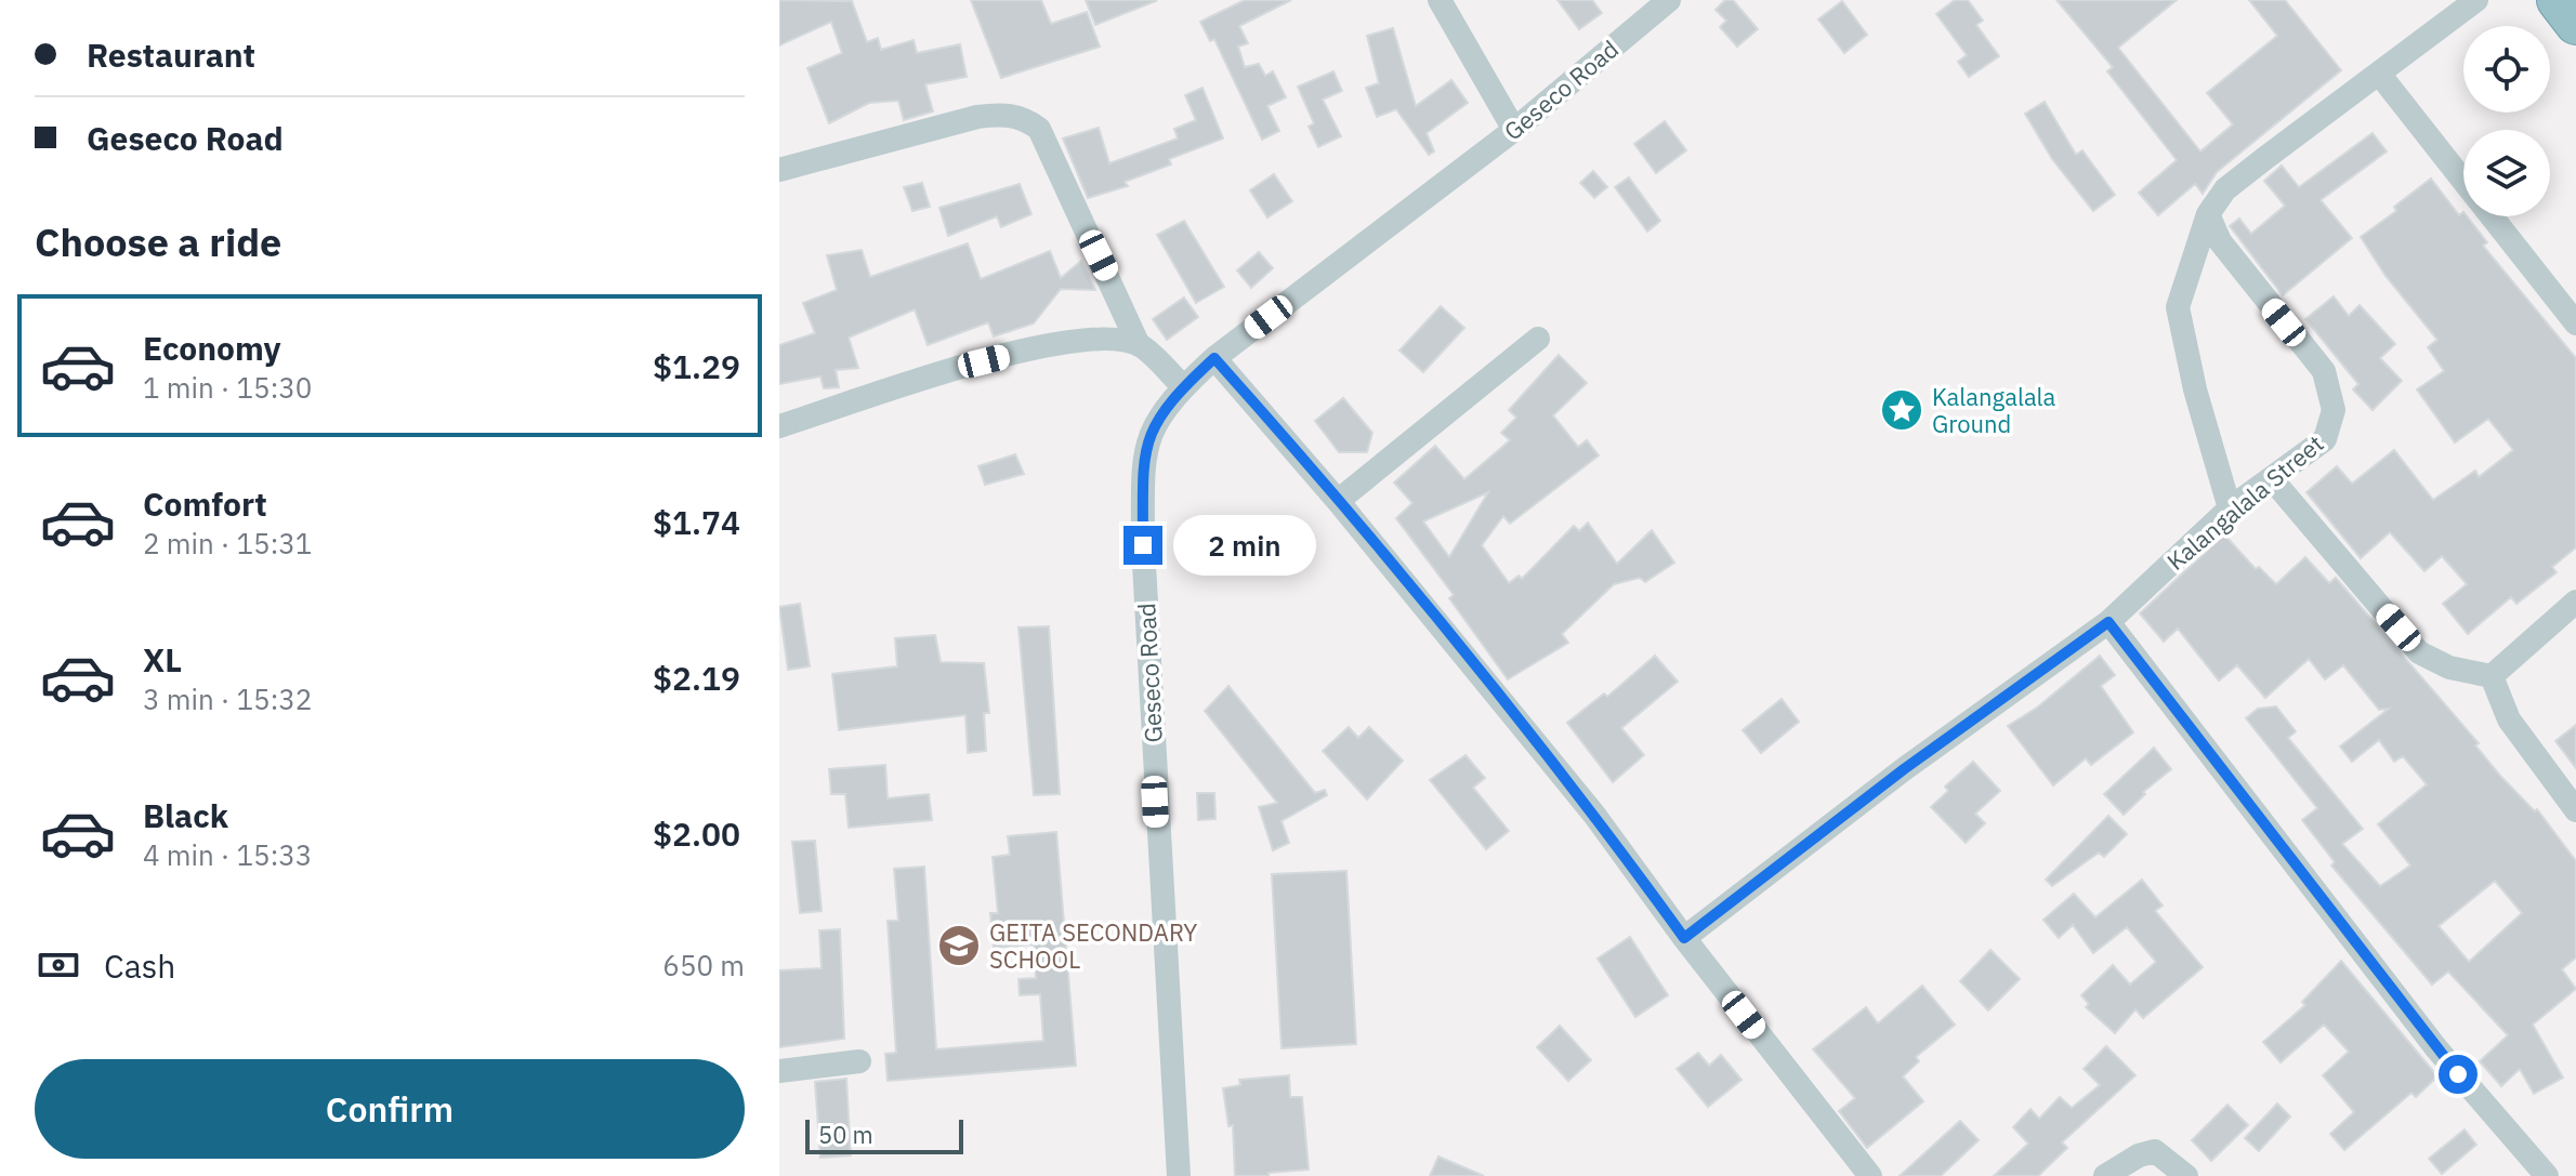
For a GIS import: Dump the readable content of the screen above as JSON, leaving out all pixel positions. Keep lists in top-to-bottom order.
{
  "streets": {
    "street": ["Geseco Road", "Kalangalala Street"]
  },
  "places": {
    "place": ["Kalangalala Ground"],
    "school or university": ["GEITA SECONDARY SCHOOL"]
  },
  "scale_bar": "50 m",
  "page": {
    "banner": ["Restaurant", "Geseco Road"],
    "heading": "Choose a ride",
    "list": [
      {
        "name": "Economy",
        "note": "1 min · 15:30",
        "value": "$1.29"
      },
      {
        "name": "Comfort",
        "note": "2 min · 15:31",
        "value": "$1.74"
      },
      {
        "name": "XL",
        "note": "3 min · 15:32",
        "value": "$2.19"
      },
      {
        "name": "Black",
        "note": "4 min · 15:33",
        "value": "$2.00"
      }
    ],
    "bubble": "2 min",
    "pay": ["Cash", "650 m"],
    "buttons": "Confirm",
    "scale": "50 m"
  }
}
